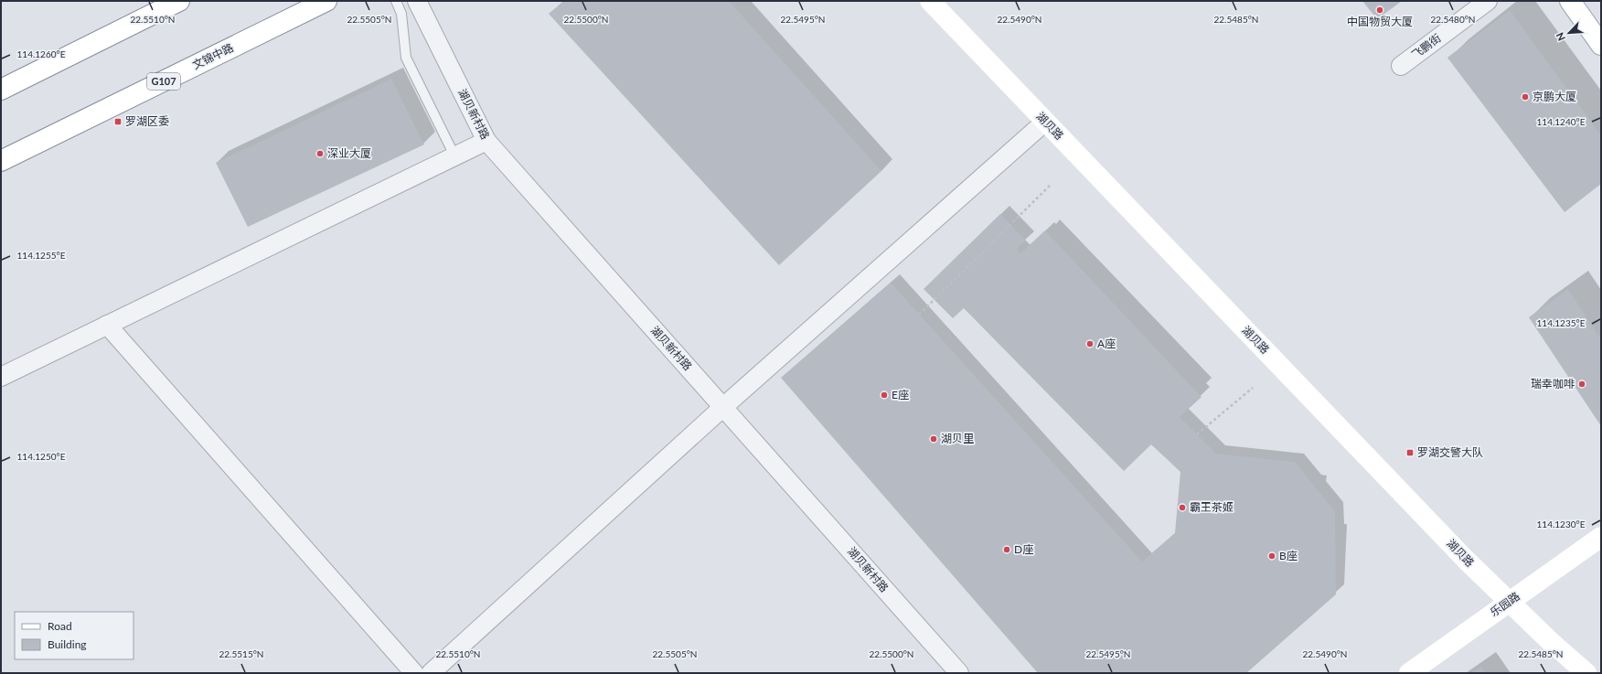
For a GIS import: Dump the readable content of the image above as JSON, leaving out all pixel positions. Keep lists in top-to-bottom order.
{
  "streets": {
    "main road": [
      "文锦中路",
      "G107",
      "湖贝路",
      "乐园路"
    ],
    "street": ["飞鹏街", "湖贝新村路"]
  },
  "crossings": [
    ["湖贝路", "乐园路"]
  ],
  "places": {
    "other": [
      "中国物贸大厦",
      "京鹏大厦",
      "深业大厦",
      "A座",
      "瑞幸咖啡",
      "E座",
      "湖贝里",
      "霸王茶姬",
      "D座",
      "B座"
    ],
    "transit": ["罗湖区委", "罗湖交警大队"]
  },
  "legend": ["Road", "Building"],
  "north": "bottom left",
  "coordinates": [
    "22.5480°N",
    "22.5510°N",
    "22.5505°N",
    "22.5500°N",
    "22.5495°N",
    "22.5490°N",
    "22.5485°N",
    "114.1260°E",
    "114.1240°E",
    "114.1255°E",
    "114.1235°E",
    "114.1250°E",
    "114.1230°E",
    "22.5515°N"
  ]
}
